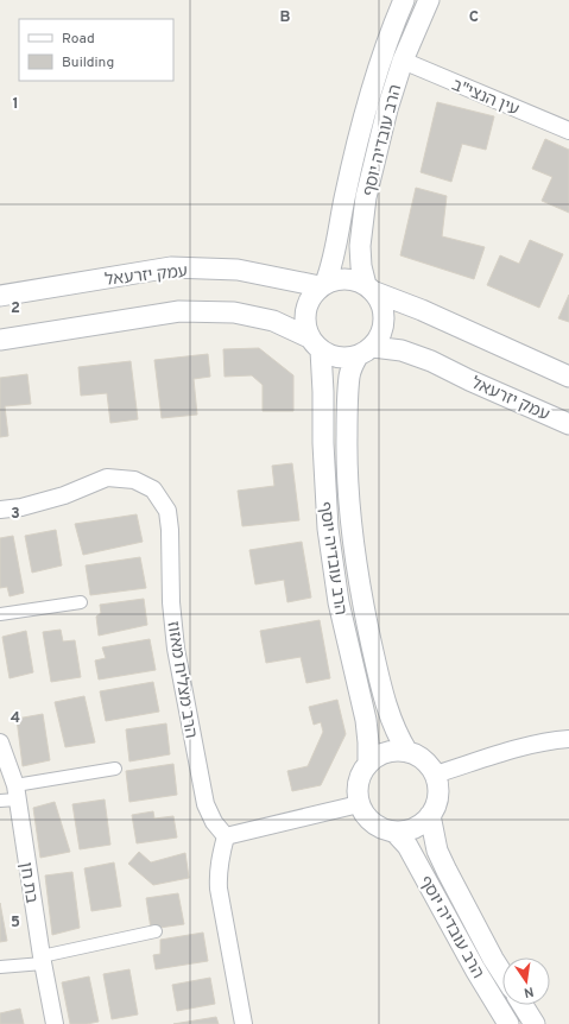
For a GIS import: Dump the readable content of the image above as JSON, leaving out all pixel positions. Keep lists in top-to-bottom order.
{
  "streets": {
    "street": [
      "עין הנצי\"ב",
      "הרב עובדיה יוסף",
      "עמק יזרעאל",
      "הרב מצליח מאזוז",
      "בת חן"
    ]
  },
  "crossings": [
    ["עין הנצי\"ב", "הרב עובדיה יוסף"],
    ["הרב עובדיה יוסף", "עמק יזרעאל"]
  ],
  "legend": ["Road", "Building"],
  "north": "bottom",
  "grid": {
    "columns": ["B", "C"],
    "rows": [
      "1",
      "2",
      "3",
      "4",
      "5"
    ]
  }
}
